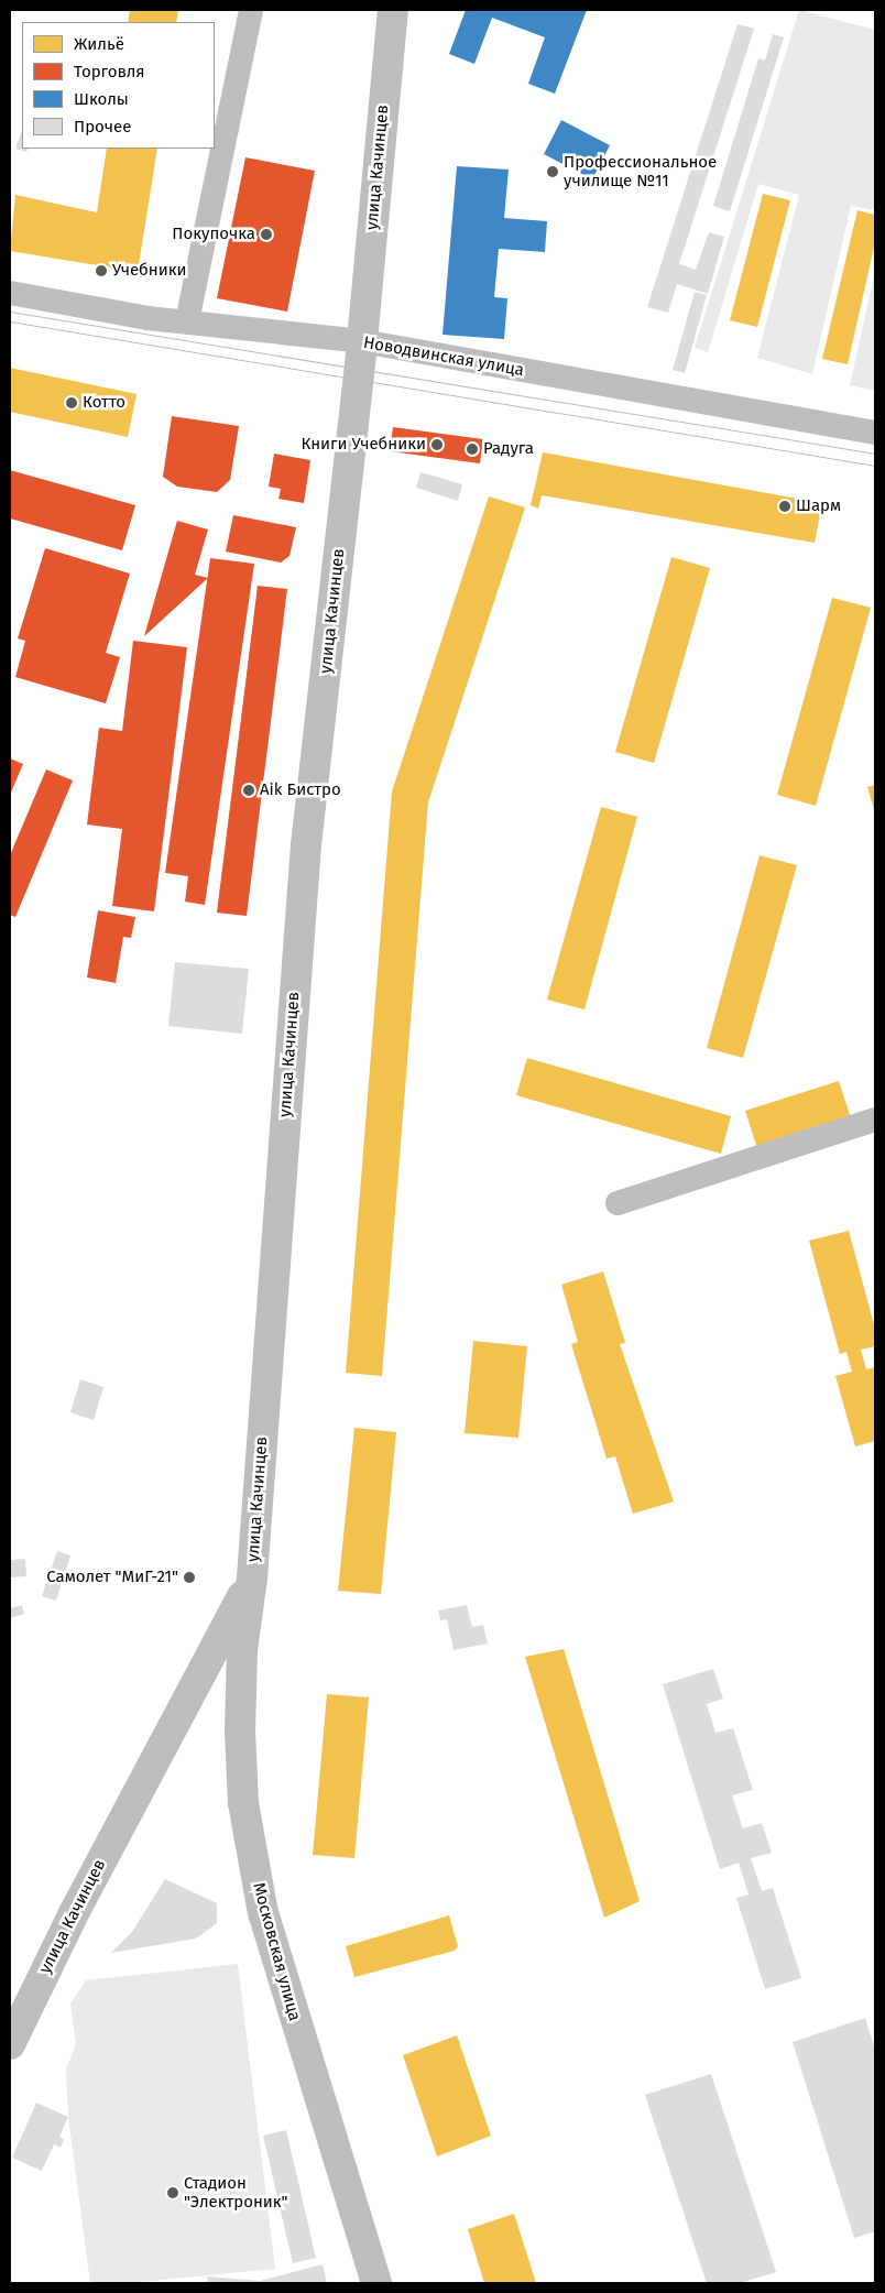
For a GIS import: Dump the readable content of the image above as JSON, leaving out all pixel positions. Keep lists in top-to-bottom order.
{
  "streets": {
    "main road": ["улица Качинцев", "Московская улица"],
    "street": ["Новодвинская улица"]
  },
  "crossings": [
    ["улица Качинцев", "Новодвинская улица"],
    ["улица Качинцев", "Московская улица"]
  ],
  "places": [
    "Профессиональное училище №11",
    "Покупочка",
    "Учебники",
    "Котто",
    "Книги Учебники",
    "Радуга",
    "Шарм",
    "Aik Бистро",
    "Самолет \"МиГ-21\"",
    "Стадион \"Электроник\""
  ],
  "legend": [
    "Жильё",
    "Торговля",
    "Школы",
    "Прочее"
  ]
}
